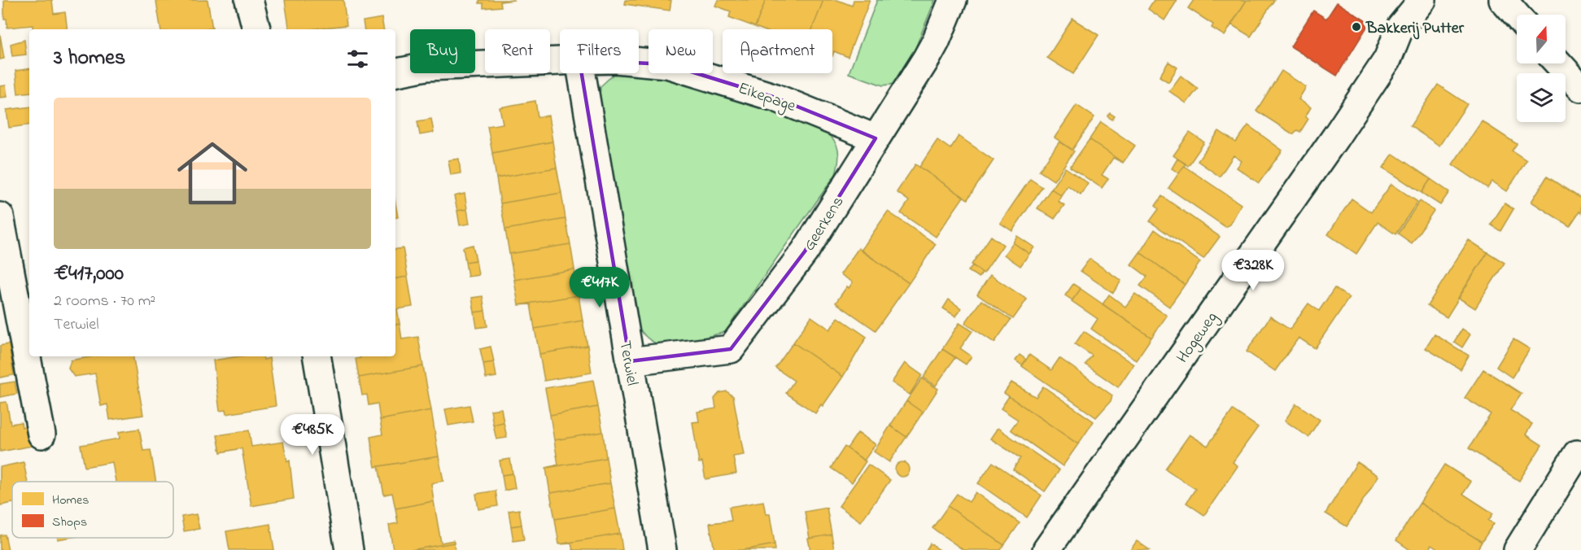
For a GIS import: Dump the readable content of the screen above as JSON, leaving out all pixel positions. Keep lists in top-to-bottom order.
{
  "streets": {
    "street": [
      "Eikepage",
      "Geerkens",
      "Hogeweg",
      "Terwiel"
    ]
  },
  "crossings": [
    ["Eikepage", "Geerkens"],
    ["Geerkens", "Terwiel"]
  ],
  "places": ["Bakkerij Putter"],
  "legend": ["Homes", "Shops"],
  "north": "top",
  "page": {
    "chip": [
      "Buy",
      "Rent",
      "Filters",
      "New",
      "Apartment"
    ],
    "heading": "3 homes",
    "list": [
      {
        "name": "€417,000",
        "note": "2 rooms · 70 m² · Terwiel"
      }
    ],
    "price": ["€328K", "€417K", "€485K"]
  }
}
